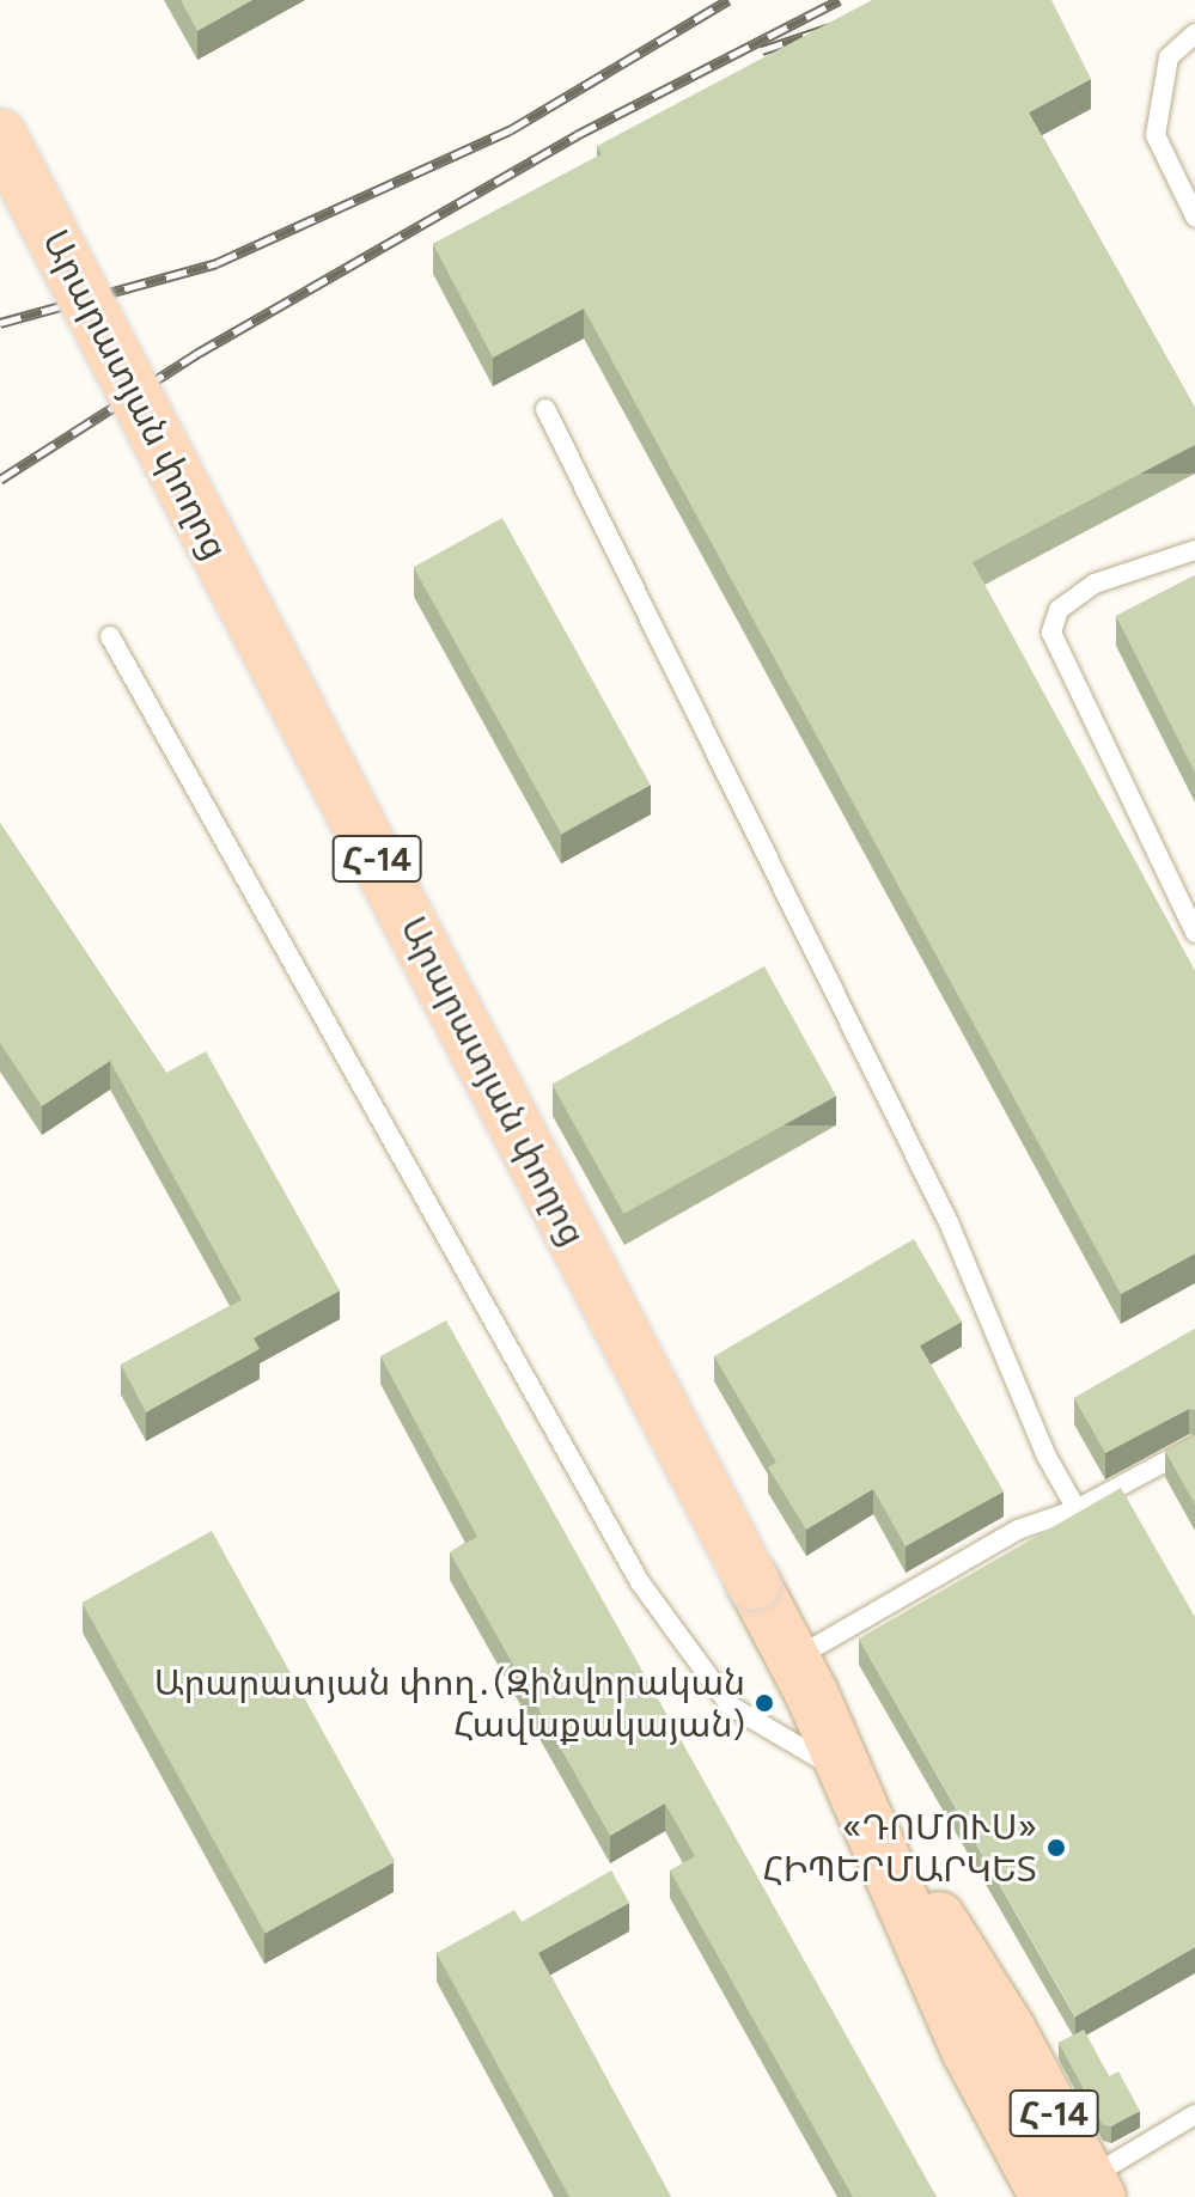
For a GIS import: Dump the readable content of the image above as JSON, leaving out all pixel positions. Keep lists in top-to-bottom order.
{
  "streets": {
    "main road": ["Արարատյան փողոց", "Հ-14"]
  },
  "places": ["Արարատյան փող․(Զինվորական Հավաքակայան)", "«ԴՈՄՈՒՍ» ՀԻՊԵՐՄԱՐԿԵՏ"]
}
